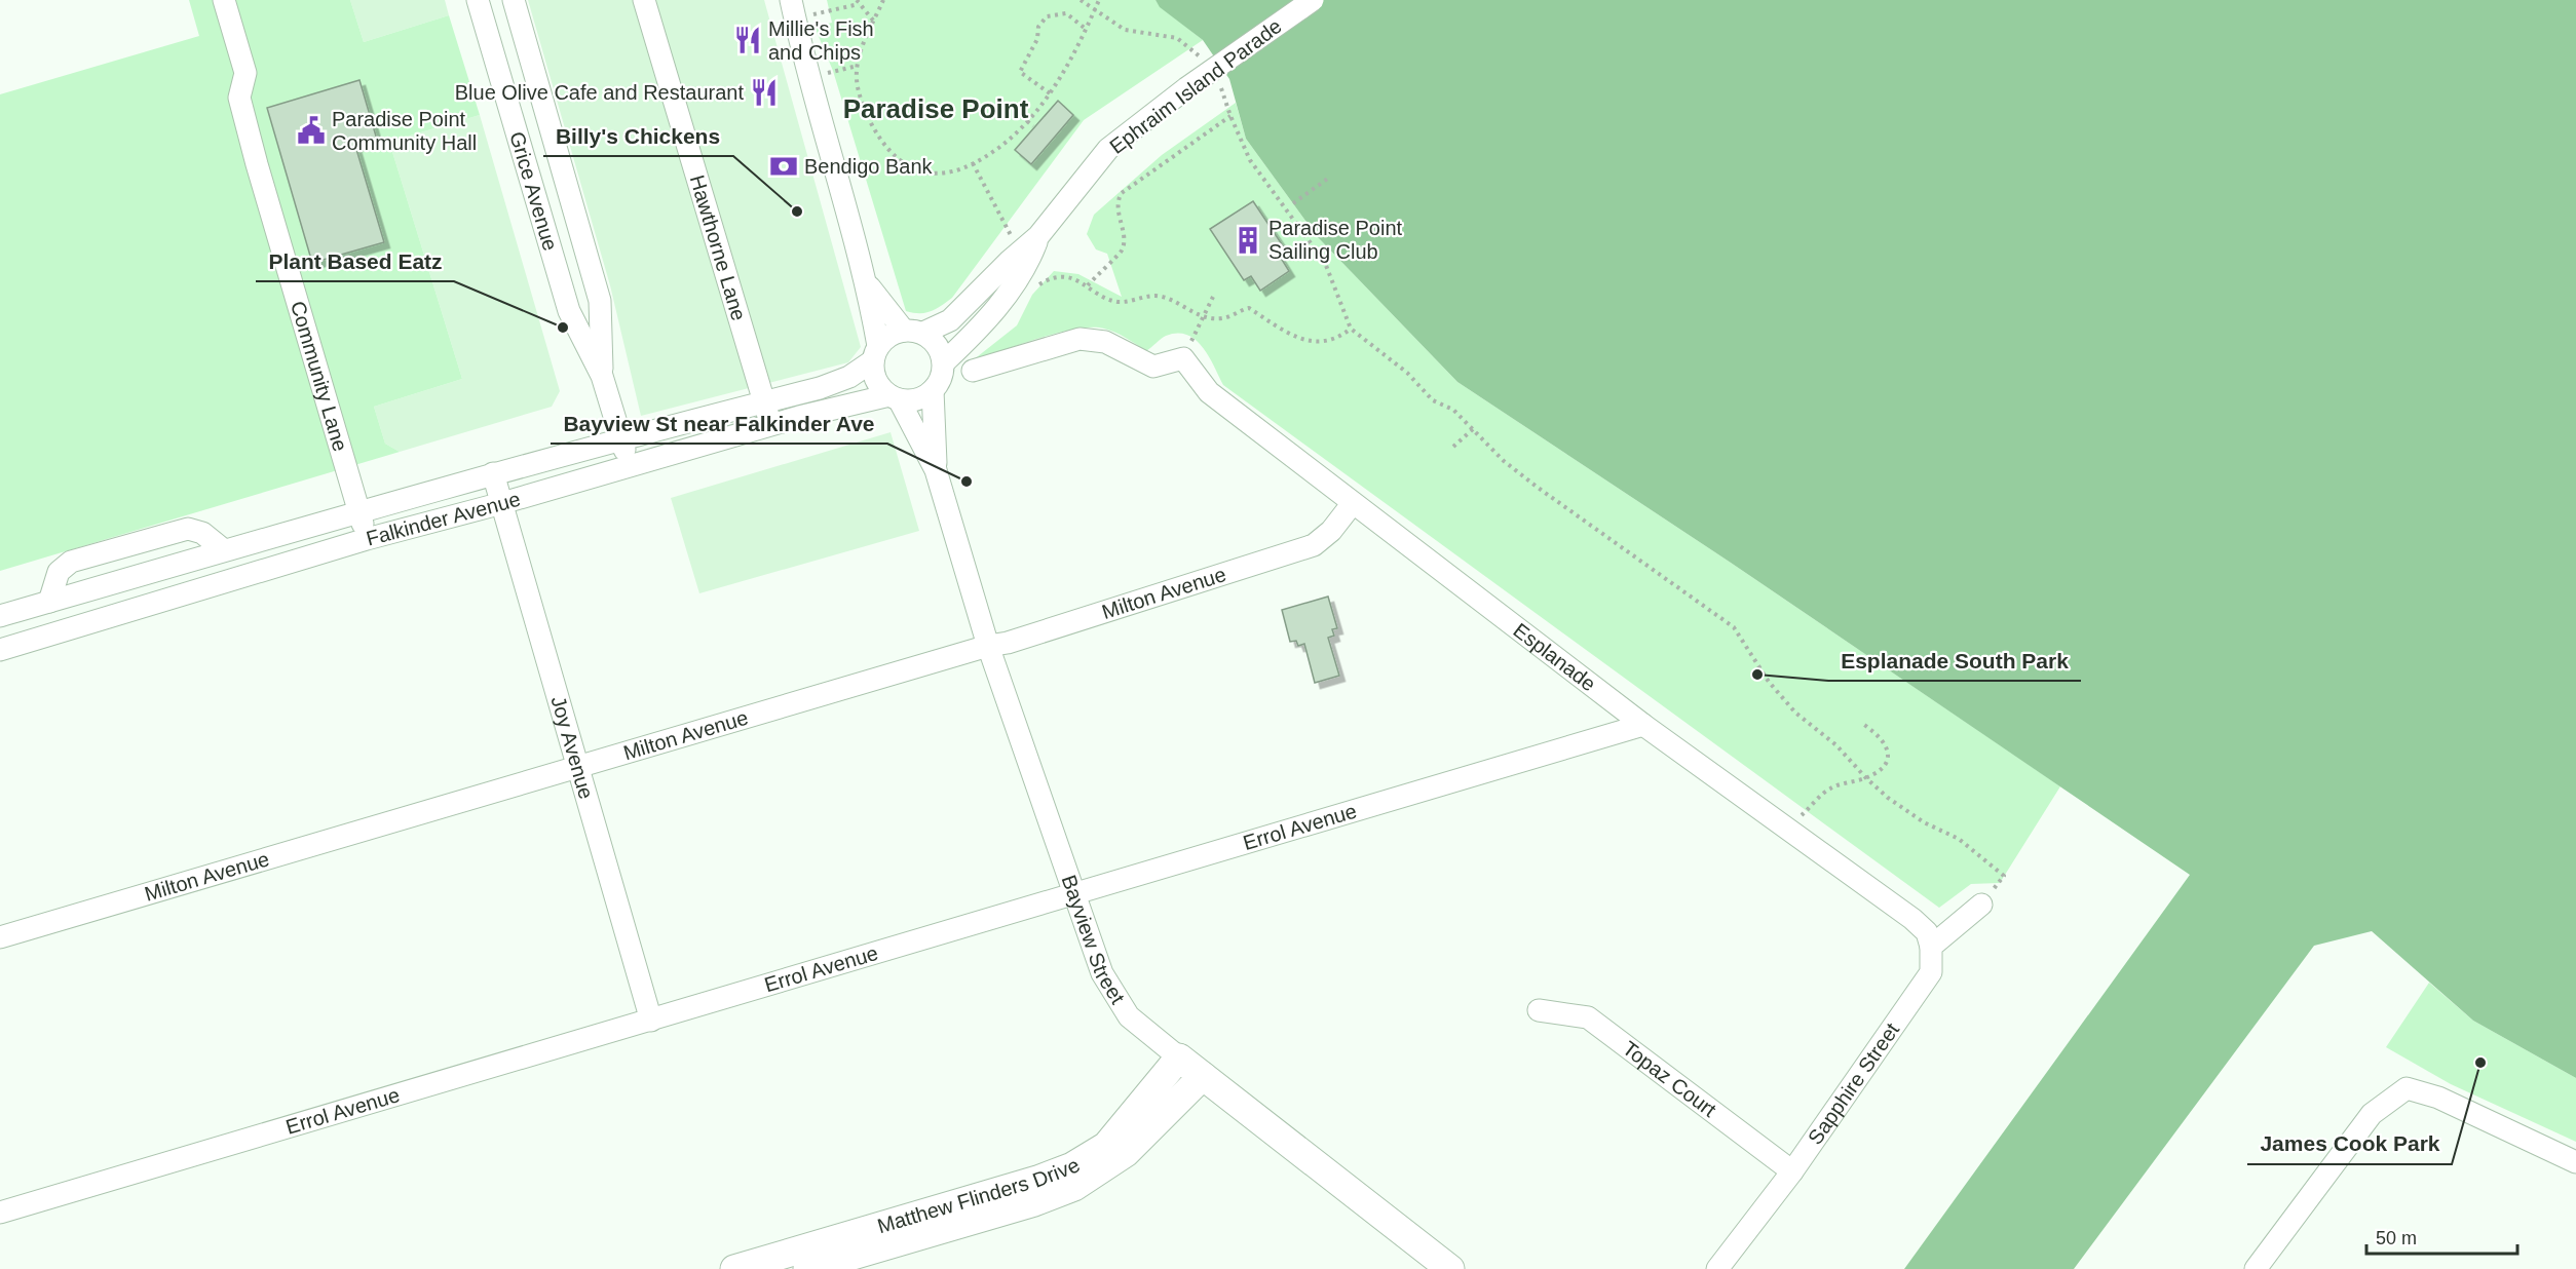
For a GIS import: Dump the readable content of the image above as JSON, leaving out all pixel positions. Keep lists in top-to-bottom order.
{
  "streets": {
    "main road": ["Bayview Street", "Matthew Flinders Drive"],
    "street": [
      "Ephraim Island Parade",
      "Grice Avenue",
      "Hawthorne Lane",
      "Community Lane",
      "Falkinder Avenue",
      "Milton Avenue",
      "Esplanade",
      "Joy Avenue",
      "Errol Avenue",
      "Topaz Court",
      "Sapphire Street"
    ]
  },
  "crossings": [
    ["Ephraim Island Parade", "Falkinder Avenue"],
    ["Ephraim Island Parade", "Bayview Street"],
    ["Grice Avenue", "Falkinder Avenue"],
    ["Hawthorne Lane", "Falkinder Avenue"],
    ["Community Lane", "Falkinder Avenue"],
    ["Falkinder Avenue", "Joy Avenue"],
    ["Falkinder Avenue", "Bayview Street"],
    ["Milton Avenue", "Esplanade"],
    ["Milton Avenue", "Joy Avenue"],
    ["Milton Avenue", "Bayview Street"],
    ["Esplanade", "Errol Avenue"],
    ["Esplanade", "Sapphire Street"],
    ["Joy Avenue", "Errol Avenue"],
    ["Errol Avenue", "Bayview Street"],
    ["Bayview Street", "Matthew Flinders Drive"],
    ["Topaz Court", "Sapphire Street"]
  ],
  "districts": ["Paradise Point"],
  "places": {
    "restaurant": ["Millie's Fish and Chips", "Blue Olive Cafe and Restaurant"],
    "public building": ["Paradise Point Community Hall"],
    "bank": ["Bendigo Bank"],
    "other": [
      "Billy's Chickens",
      "Plant Based Eatz",
      "Bayview St near Falkinder Ave",
      "Esplanade South Park",
      "James Cook Park"
    ],
    "building": ["Paradise Point Sailing Club"]
  },
  "scale_bar": "50 m"
}
